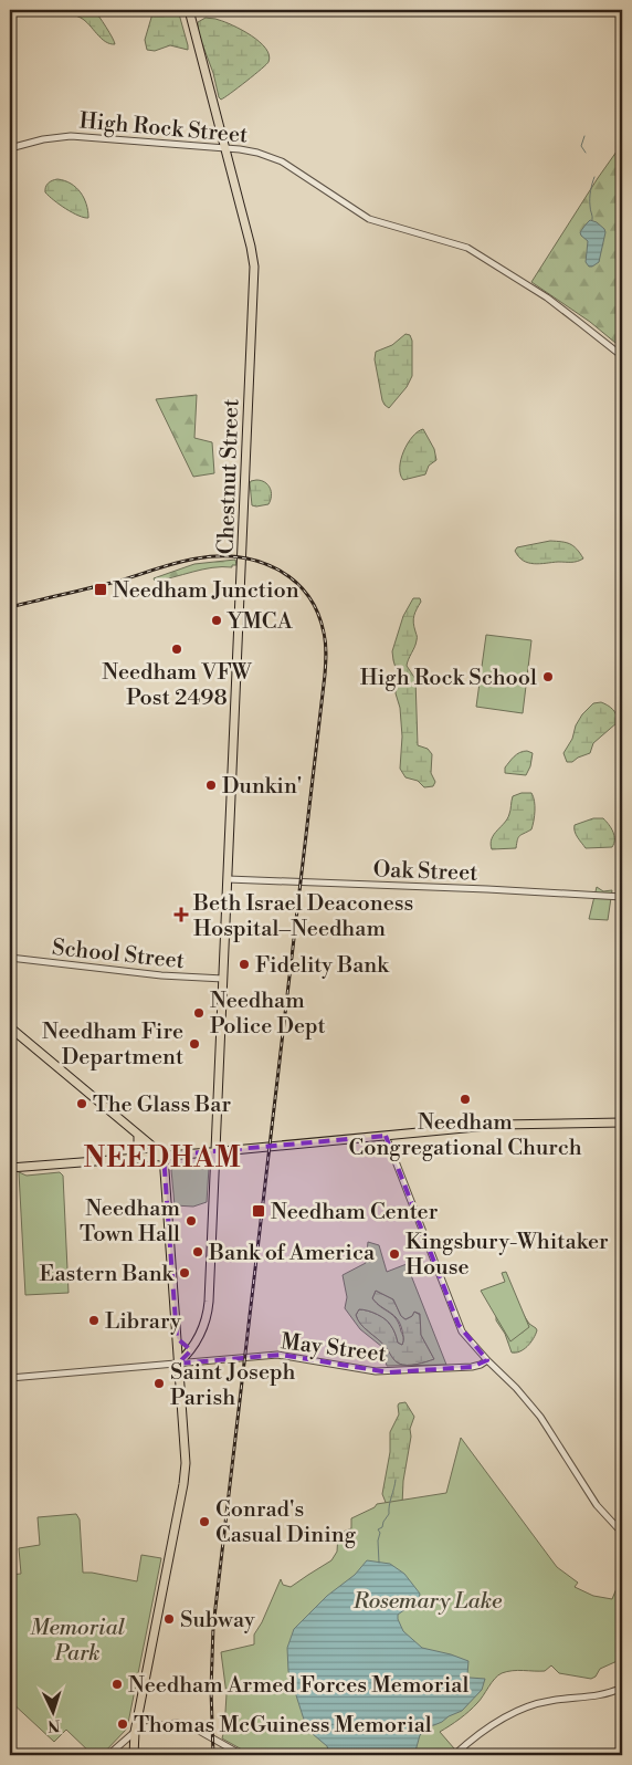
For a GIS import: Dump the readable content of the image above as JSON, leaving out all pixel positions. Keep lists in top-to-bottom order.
{
  "streets": {
    "main road": ["Chestnut Street"],
    "street": [
      "High Rock Street",
      "Oak Street",
      "School Street",
      "May Street"
    ]
  },
  "crossings": [
    ["High Rock Street", "Chestnut Street"],
    ["Chestnut Street", "Oak Street"],
    ["Chestnut Street", "School Street"],
    ["Chestnut Street", "May Street"]
  ],
  "districts": ["NEEDHAM"],
  "parks": ["Rosemary Lake", "Memorial Park"],
  "places": {
    "transit": ["Needham Junction", "Needham Center"],
    "other": [
      "YMCA",
      "Needham VFW Post 2498",
      "High Rock School",
      "Dunkin'",
      "Fidelity Bank",
      "Needham Police Dept",
      "Needham Fire Department",
      "Needham Congregational Church",
      "The Glass Bar",
      "Needham Town Hall",
      "Bank of America",
      "Kingsbury-Whitaker House",
      "Eastern Bank",
      "Library",
      "Saint Joseph Parish",
      "Conrad's Casual Dining",
      "Subway",
      "Needham Armed Forces Memorial",
      "Thomas McGuiness Memorial"
    ],
    "health": ["Beth Israel Deaconess Hospital–Needham"]
  },
  "north": "bottom"
}
